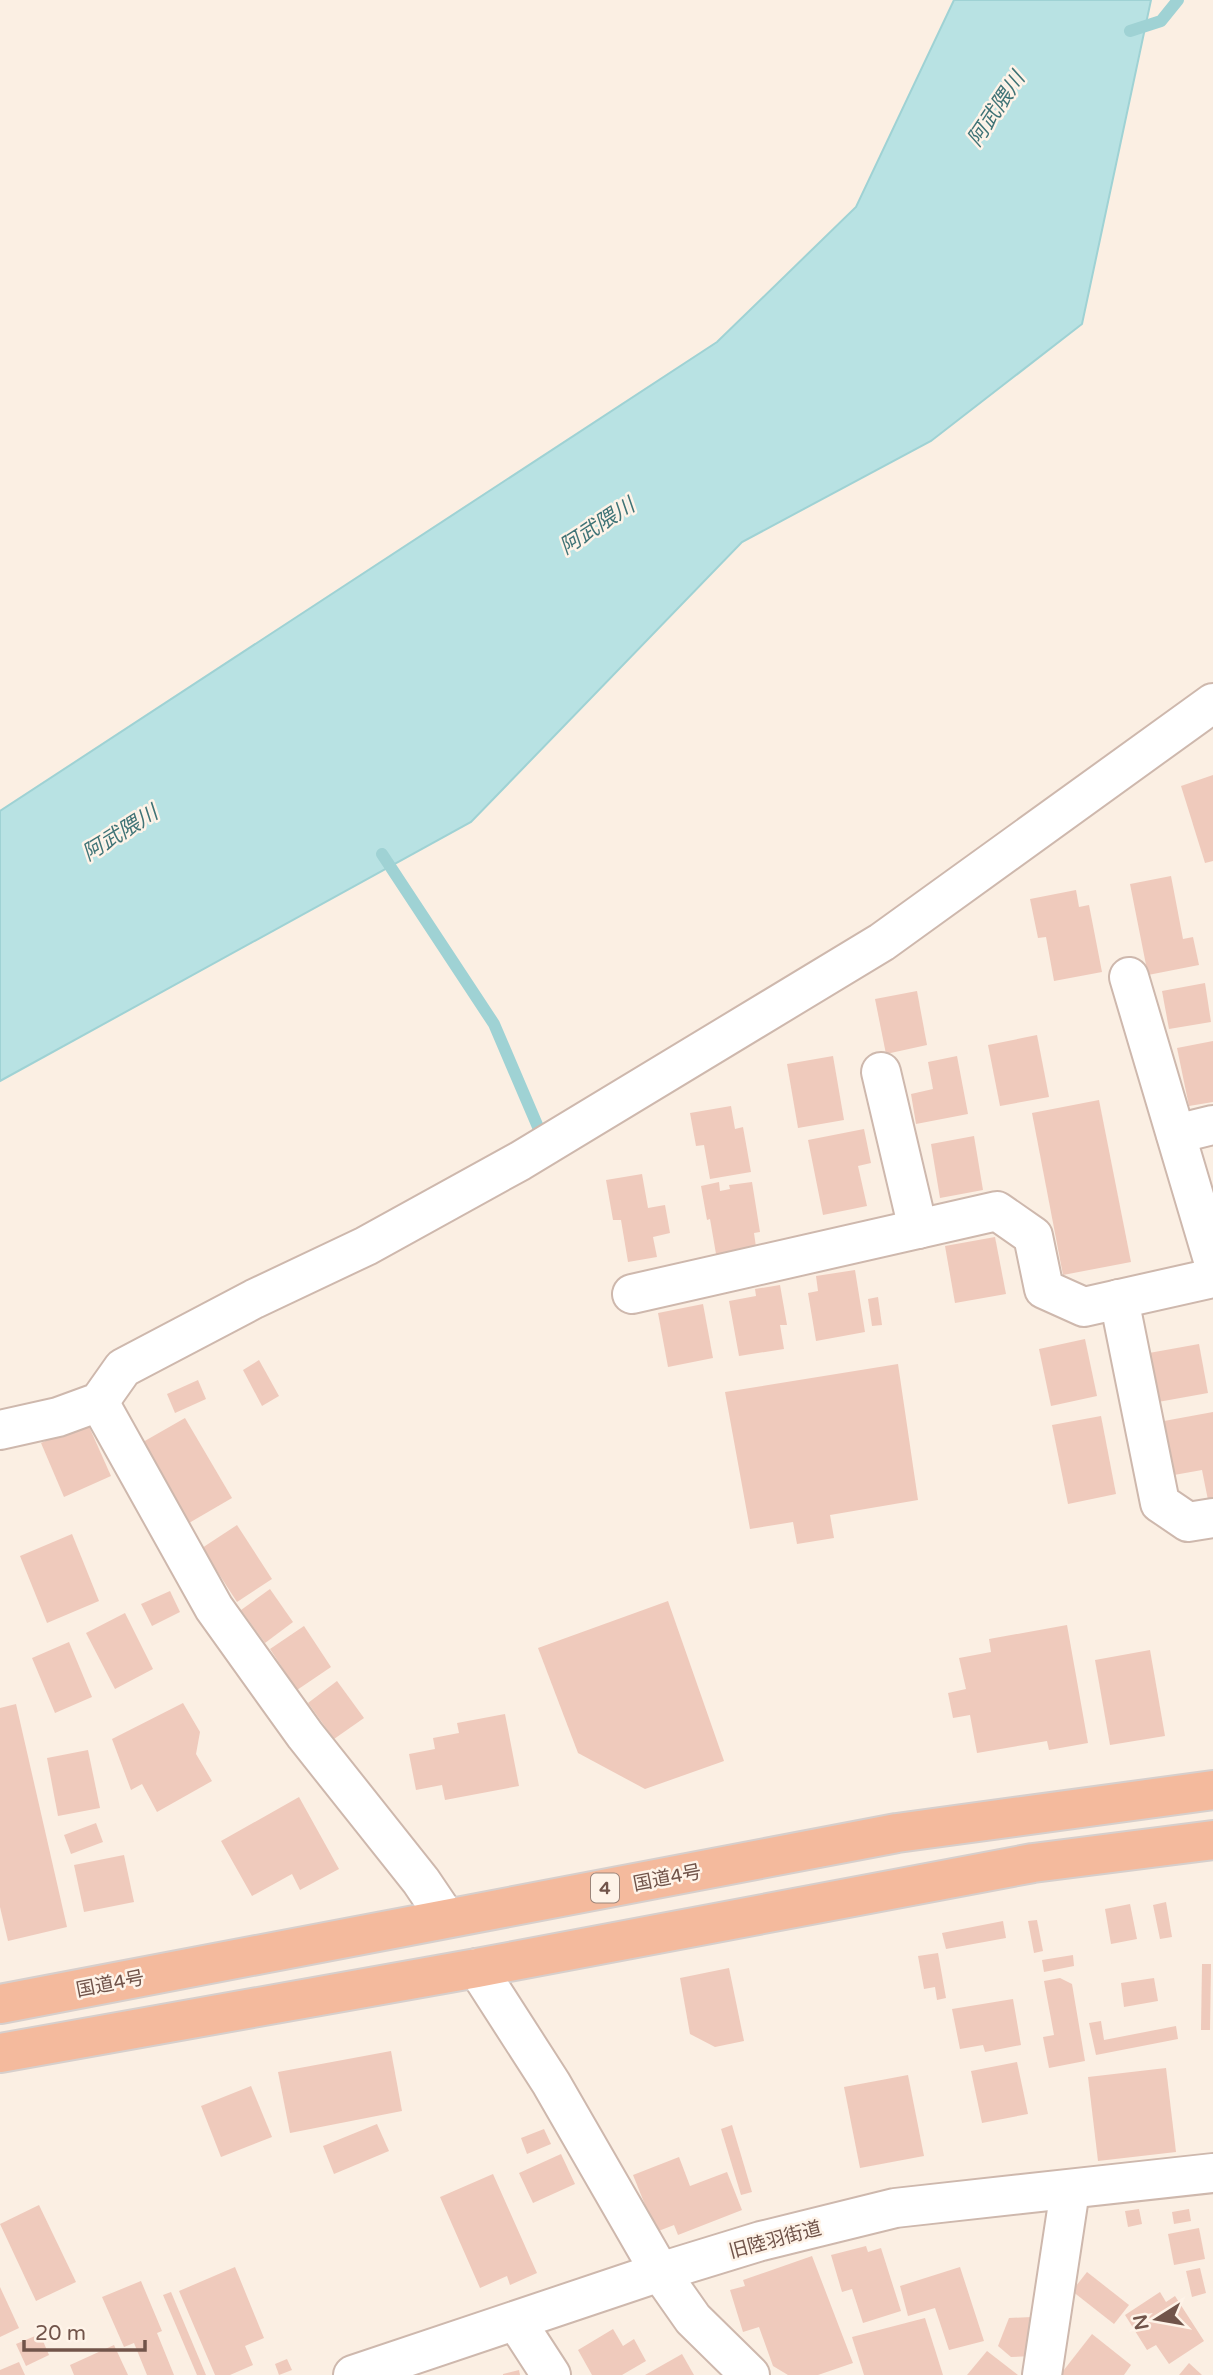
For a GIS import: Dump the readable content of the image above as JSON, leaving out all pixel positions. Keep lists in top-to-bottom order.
{
  "streets": {
    "highway": ["国道4号", "4"],
    "street": ["旧陸羽街道"]
  },
  "water": ["阿武隈川"],
  "scale_bar": "20 m",
  "north": "left"
}
